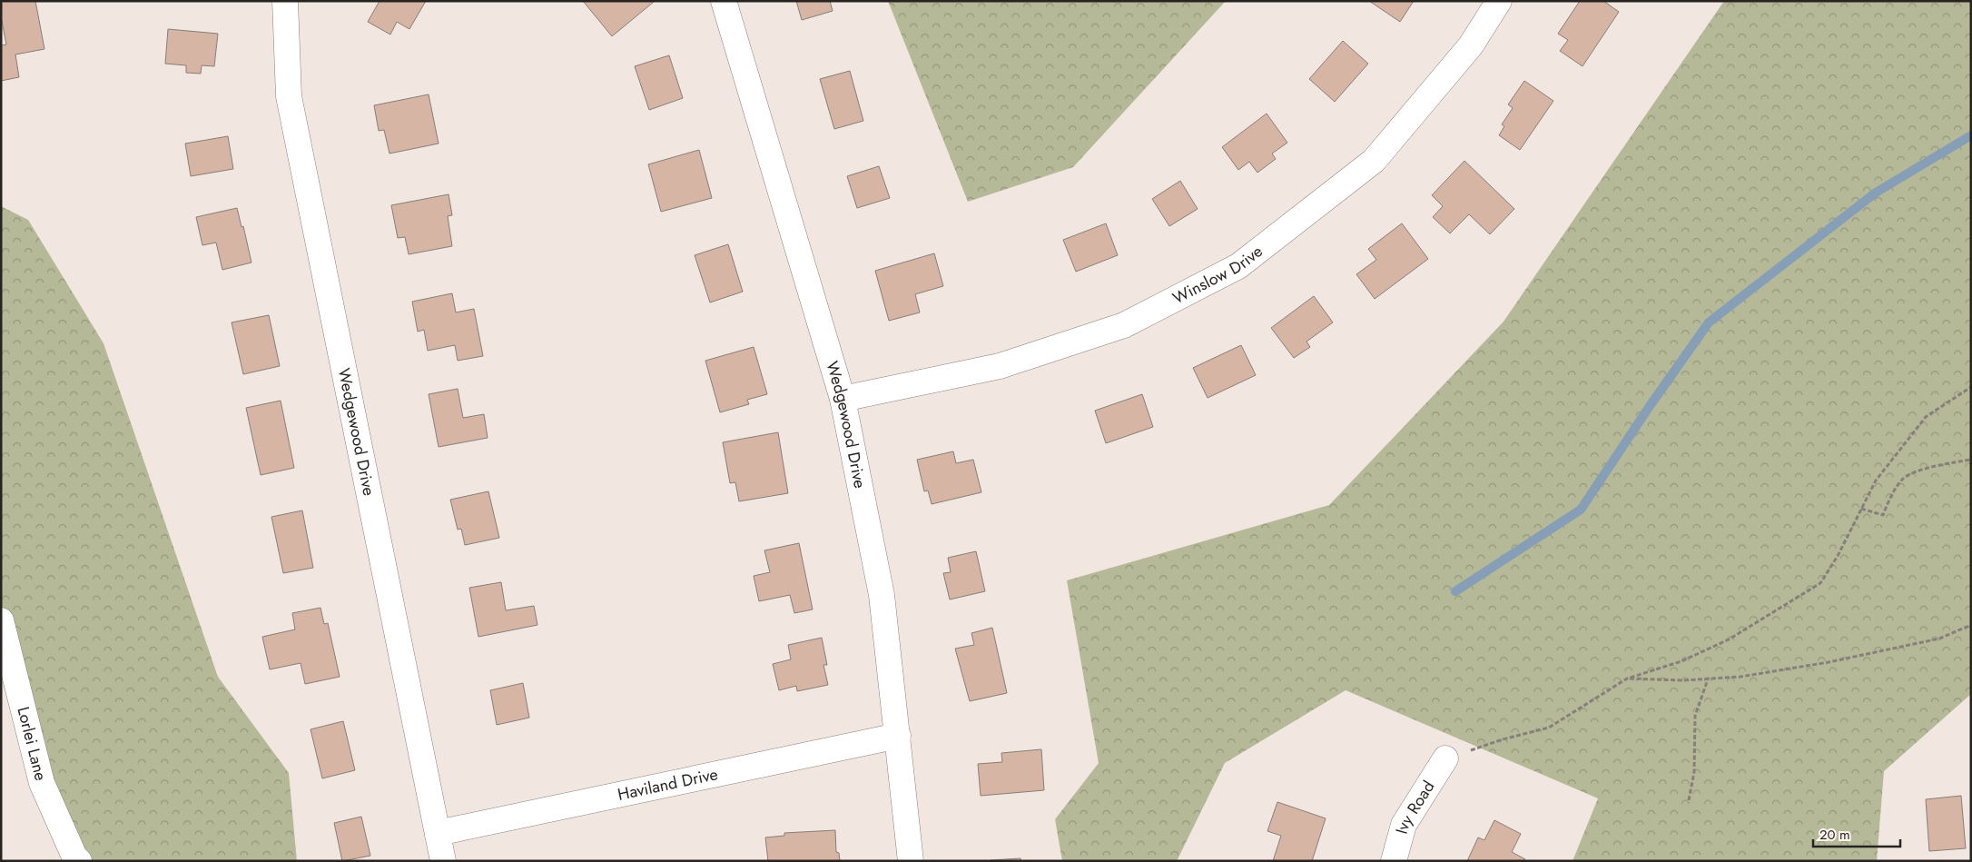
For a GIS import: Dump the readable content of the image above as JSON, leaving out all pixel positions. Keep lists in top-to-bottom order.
{
  "streets": {
    "street": [
      "Winslow Drive",
      "Wedgewood Drive",
      "Lorlei Lane",
      "Haviland Drive",
      "Ivy Road"
    ]
  },
  "crossings": [
    ["Winslow Drive", "Wedgewood Drive"],
    ["Wedgewood Drive", "Haviland Drive"]
  ],
  "scale_bar": "20 m"
}
